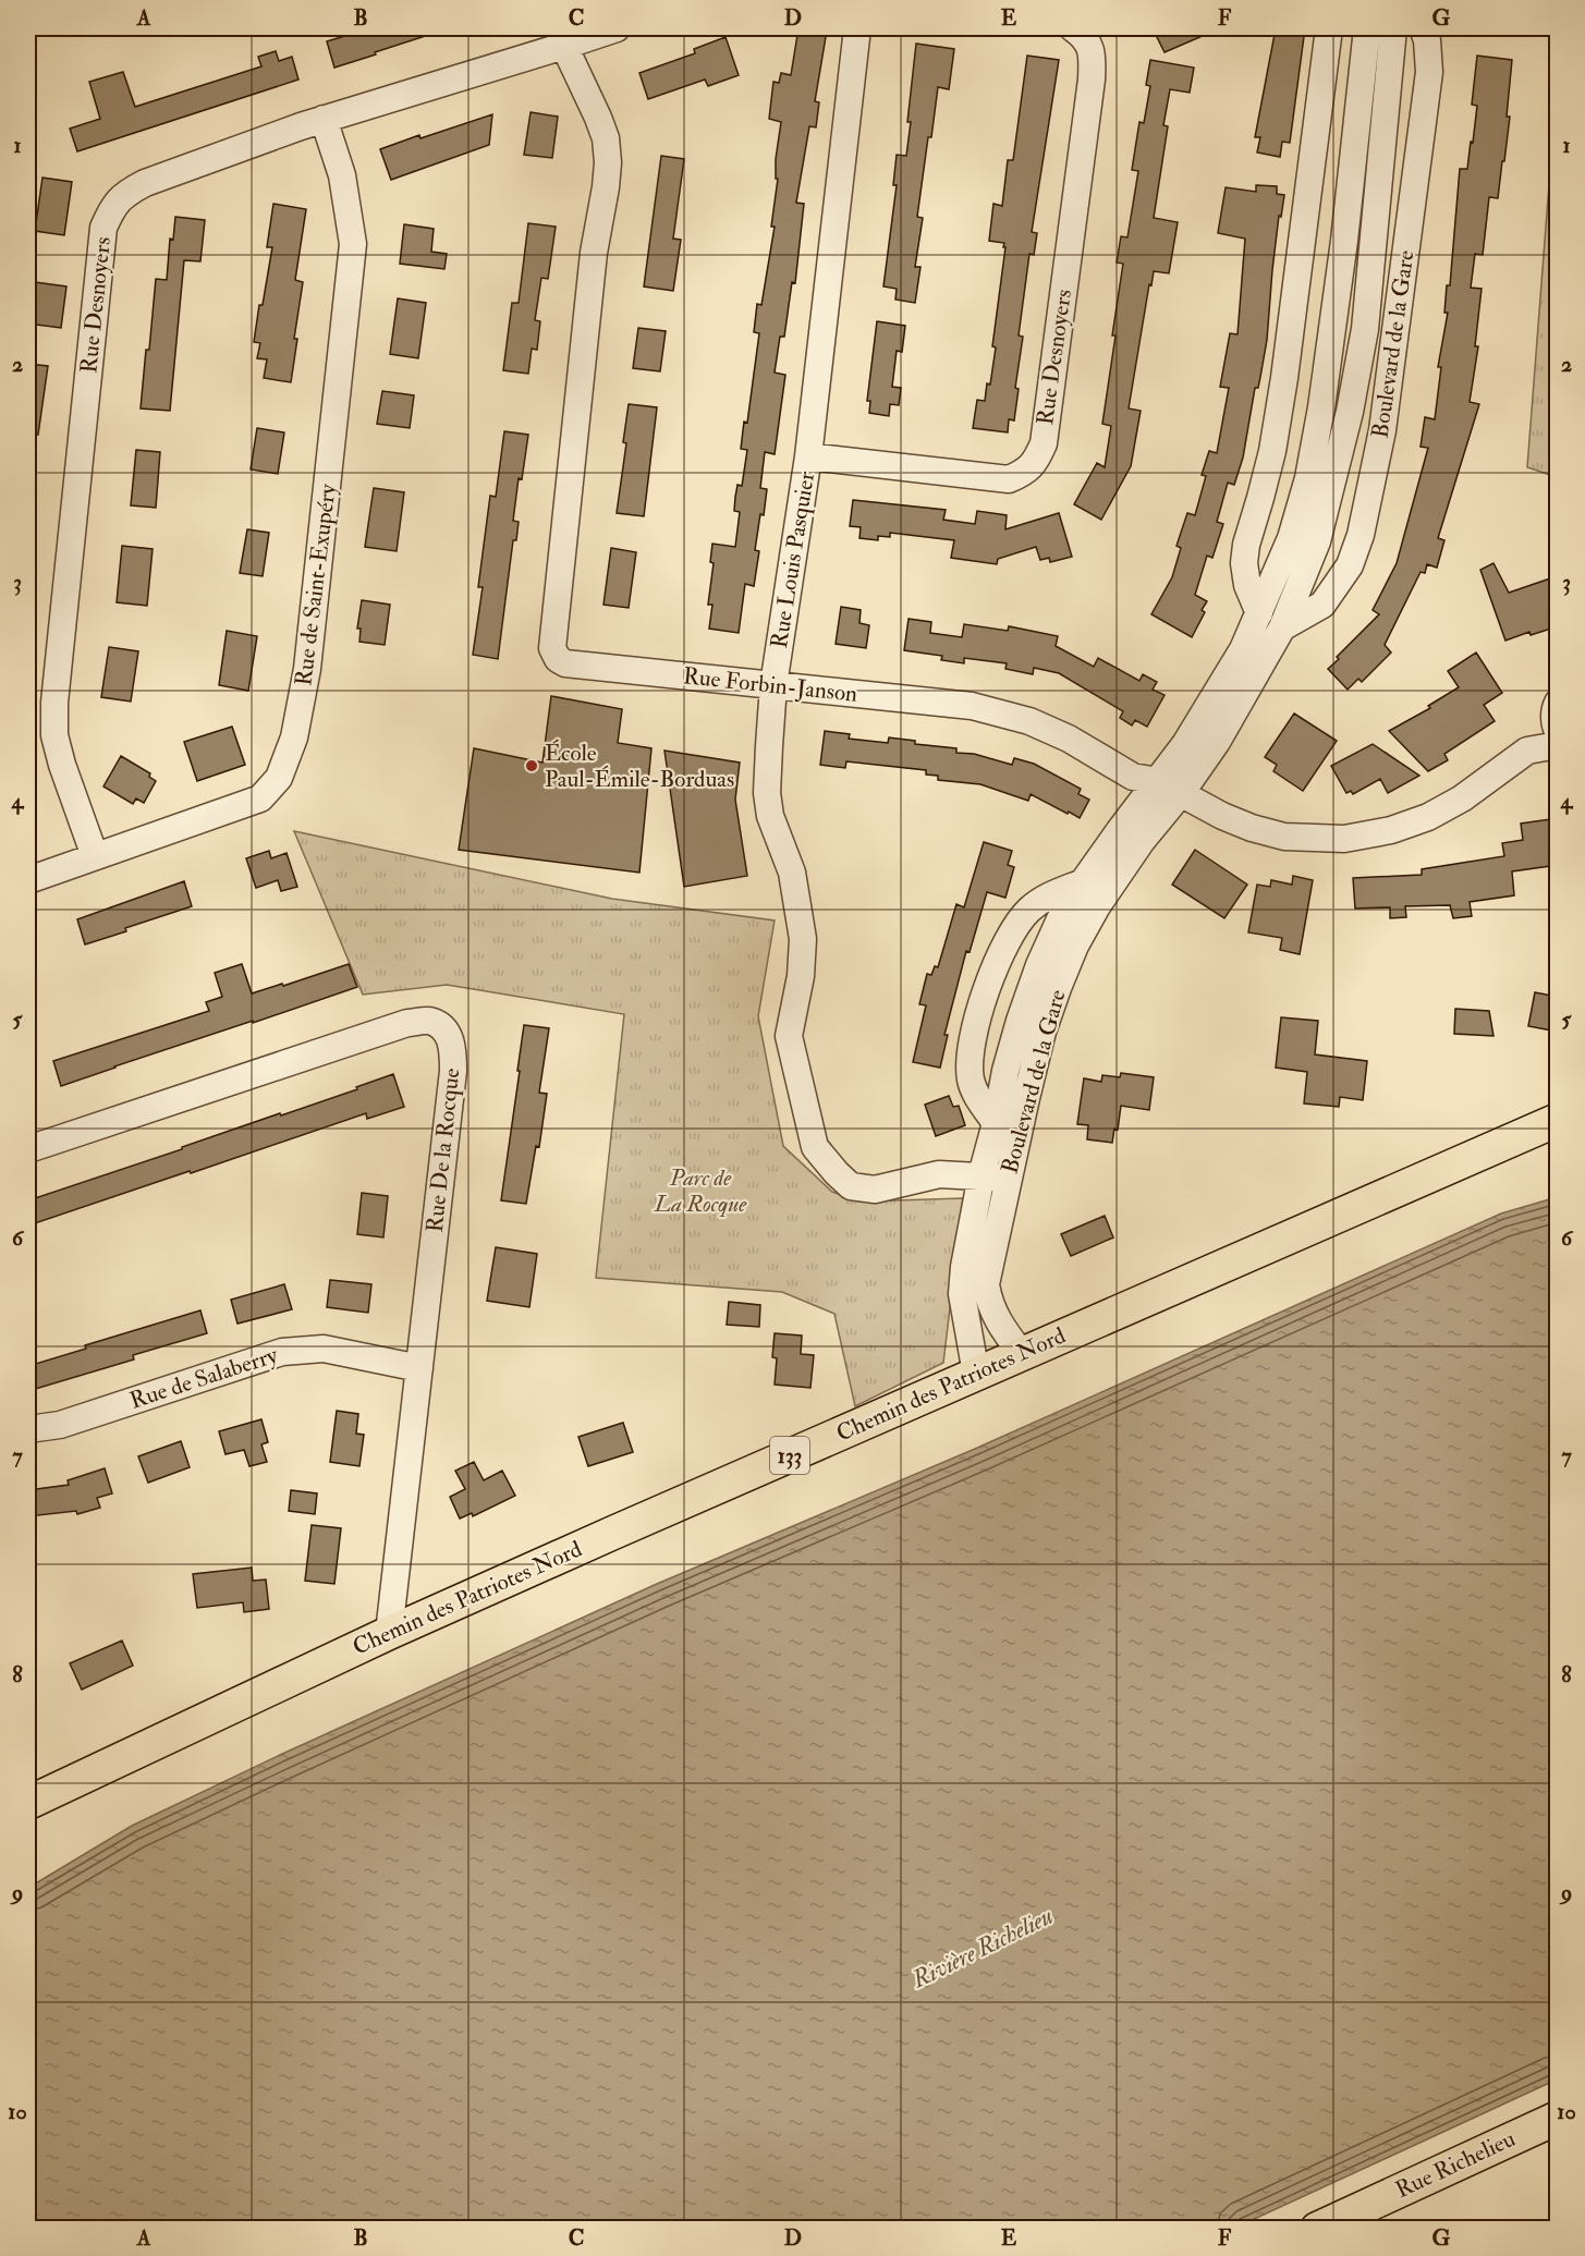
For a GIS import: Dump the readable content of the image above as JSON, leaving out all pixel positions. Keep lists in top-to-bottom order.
{
  "streets": {
    "main road": ["Chemin des Patriotes Nord", "133", "Rue Richelieu"],
    "street": [
      "Rue Desnoyers",
      "Boulevard de la Gare",
      "Rue Louis Pasquier",
      "Rue de Saint-Exupéry",
      "Rue Forbin-Janson",
      "Rue De la Rocque",
      "Rue de Salaberry"
    ]
  },
  "crossings": [
    ["Rue Desnoyers", "Rue Louis Pasquier"],
    ["Rue Desnoyers", "Rue de Saint-Exupéry"],
    ["Rue Desnoyers", "Rue Forbin-Janson"],
    ["Boulevard de la Gare", "Rue Louis Pasquier"],
    ["Boulevard de la Gare", "Rue Forbin-Janson"],
    ["Boulevard de la Gare", "Chemin des Patriotes Nord"],
    ["Rue Louis Pasquier", "Rue Forbin-Janson"],
    ["Rue De la Rocque", "Rue de Salaberry"],
    ["Rue De la Rocque", "Chemin des Patriotes Nord"]
  ],
  "water": ["Rivière Richelieu"],
  "parks": ["Parc de La Rocque"],
  "places": ["École Paul-Émile-Borduas"],
  "grid": {
    "columns": [
      "A",
      "B",
      "C",
      "D",
      "E",
      "F",
      "G"
    ],
    "rows": [
      "1",
      "2",
      "3",
      "4",
      "5",
      "6",
      "7",
      "8",
      "9",
      "10"
    ]
  }
}
